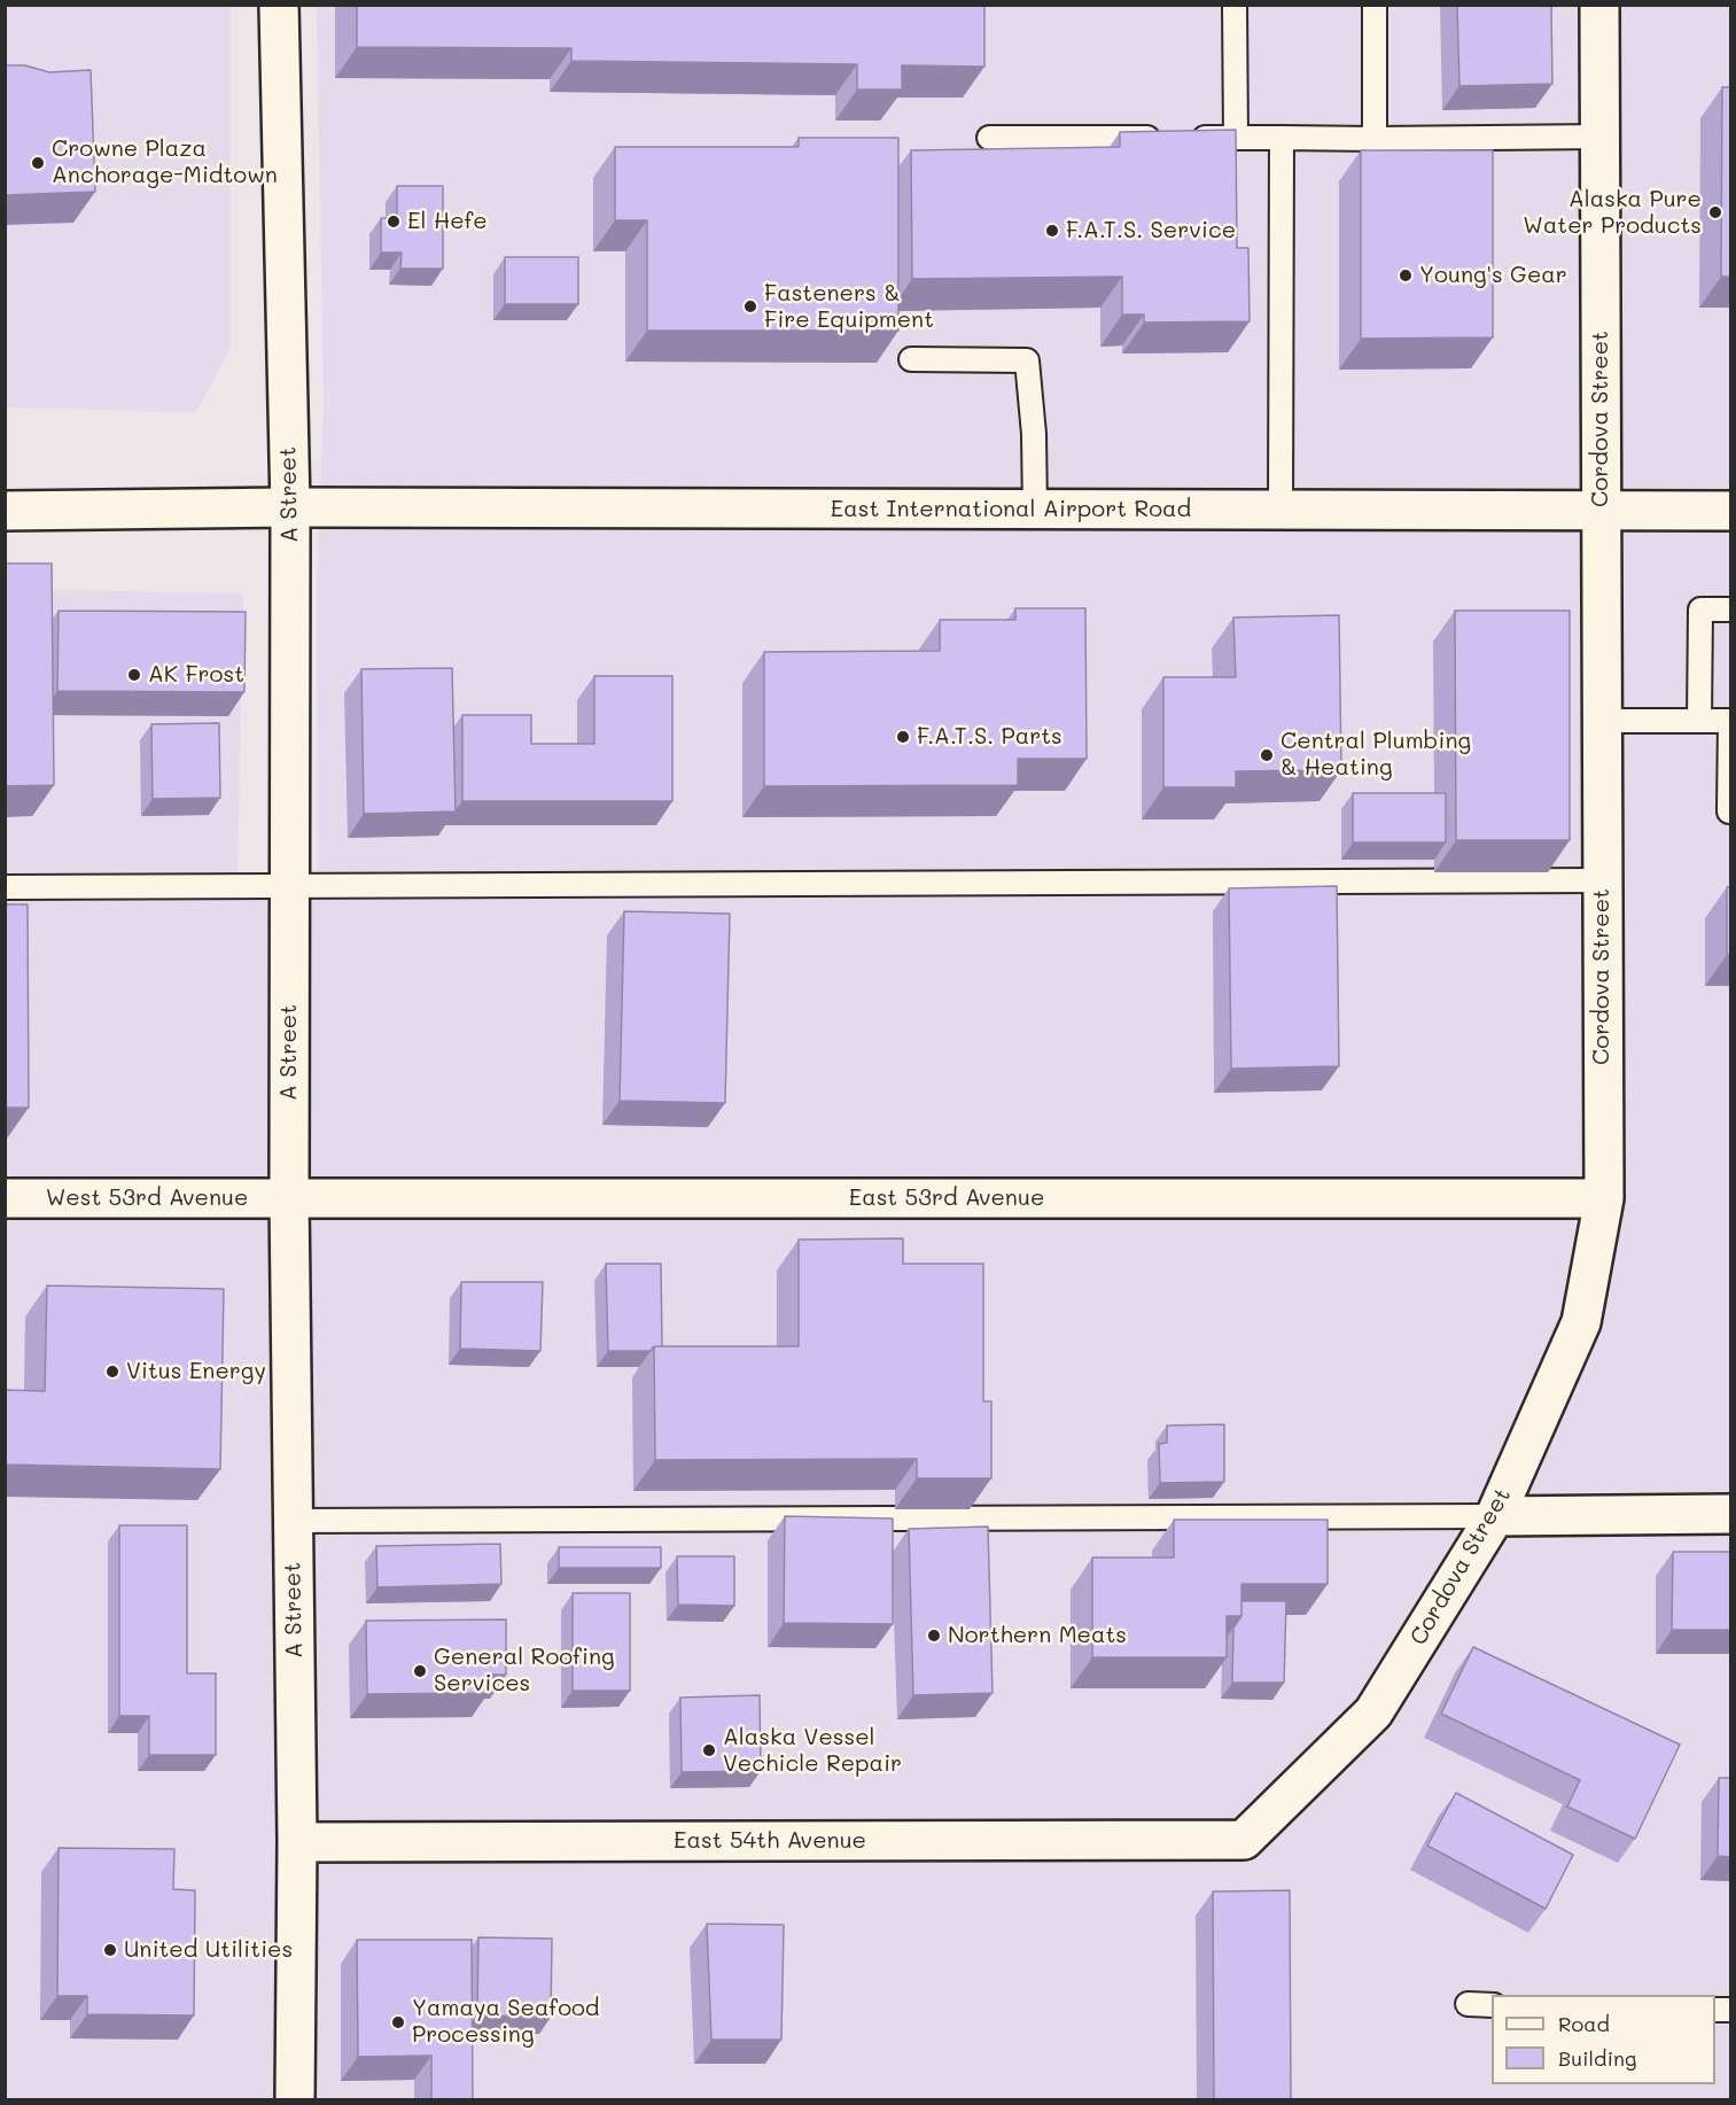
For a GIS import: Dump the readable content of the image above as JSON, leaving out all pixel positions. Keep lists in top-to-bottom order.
{
  "streets": {
    "street": [
      "Cordova Street",
      "A Street",
      "East International Airport Road",
      "West 53rd Avenue",
      "East 53rd Avenue",
      "East 54th Avenue"
    ]
  },
  "crossings": [
    ["Cordova Street", "East International Airport Road"],
    ["Cordova Street", "East 53rd Avenue"],
    ["Cordova Street", "East 54th Avenue"],
    ["A Street", "East International Airport Road"],
    ["A Street", "West 53rd Avenue"],
    ["A Street", "East 53rd Avenue"],
    ["A Street", "East 54th Avenue"],
    ["West 53rd Avenue", "East 53rd Avenue"]
  ],
  "places": [
    "Crowne Plaza Anchorage-Midtown",
    "Alaska Pure Water Products",
    "El Hefe",
    "F.A.T.S. Service",
    "Young's Gear",
    "Fasteners & Fire Equipment",
    "AK Frost",
    "F.A.T.S. Parts",
    "Central Plumbing & Heating",
    "Vitus Energy",
    "Northern Meats",
    "General Roofing Services",
    "Alaska Vessel Vechicle Repair",
    "United Utilities",
    "Yamaya Seafood Processing"
  ],
  "legend": ["Road", "Building"]
}
